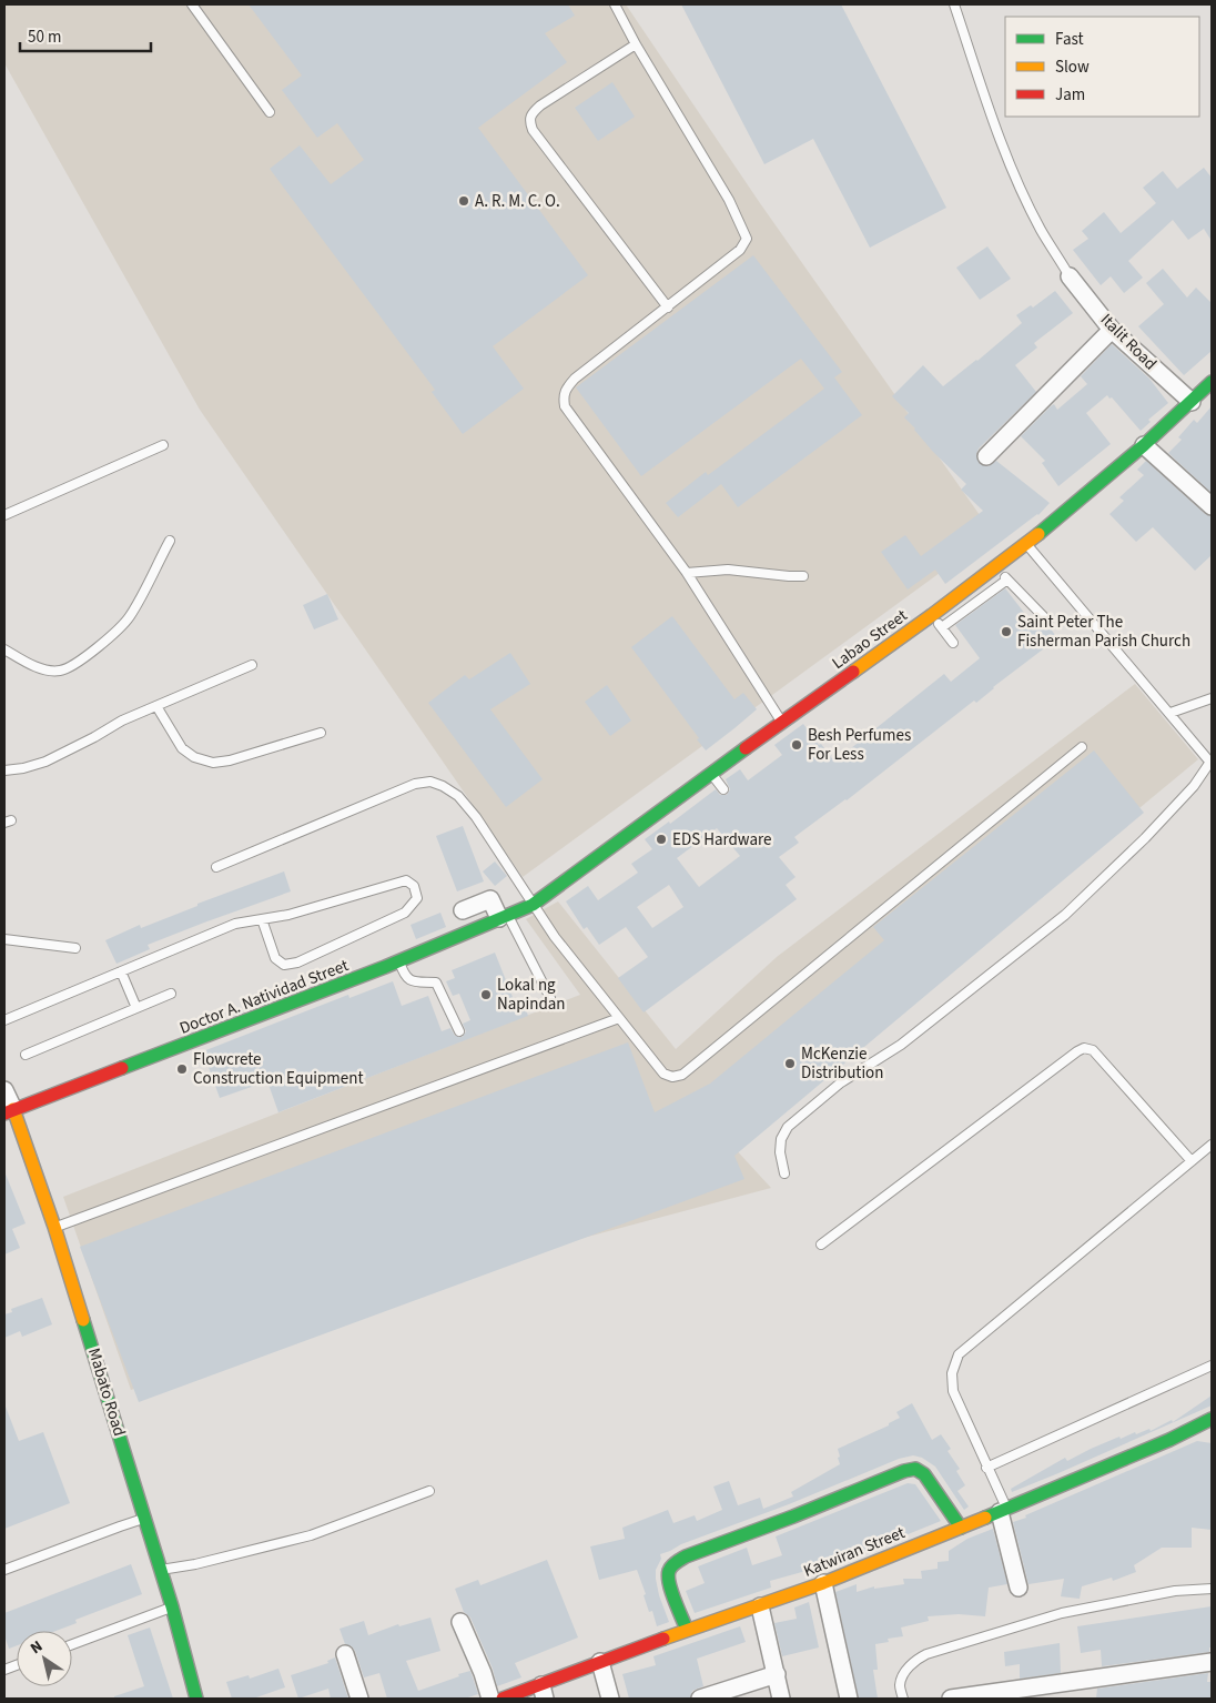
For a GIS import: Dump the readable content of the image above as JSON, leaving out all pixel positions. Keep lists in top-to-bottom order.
{
  "streets": {
    "street": [
      "Italit Road",
      "Labao Street",
      "Doctor A. Natividad Street",
      "Mabato Road",
      "Katwiran Street"
    ]
  },
  "crossings": [
    ["Italit Road", "Labao Street"],
    ["Labao Street", "Doctor A. Natividad Street"],
    ["Doctor A. Natividad Street", "Mabato Road"]
  ],
  "places": [
    "A. R. M. C. O.",
    "Saint Peter The Fisherman Parish Church",
    "Besh Perfumes For Less",
    "EDS Hardware",
    "Lokal ng Napindan",
    "McKenzie Distribution",
    "Flowcrete Construction Equipment"
  ],
  "legend": ["Fast", "Slow", "Jam"],
  "scale_bar": "50 m",
  "north": "top left"
}
